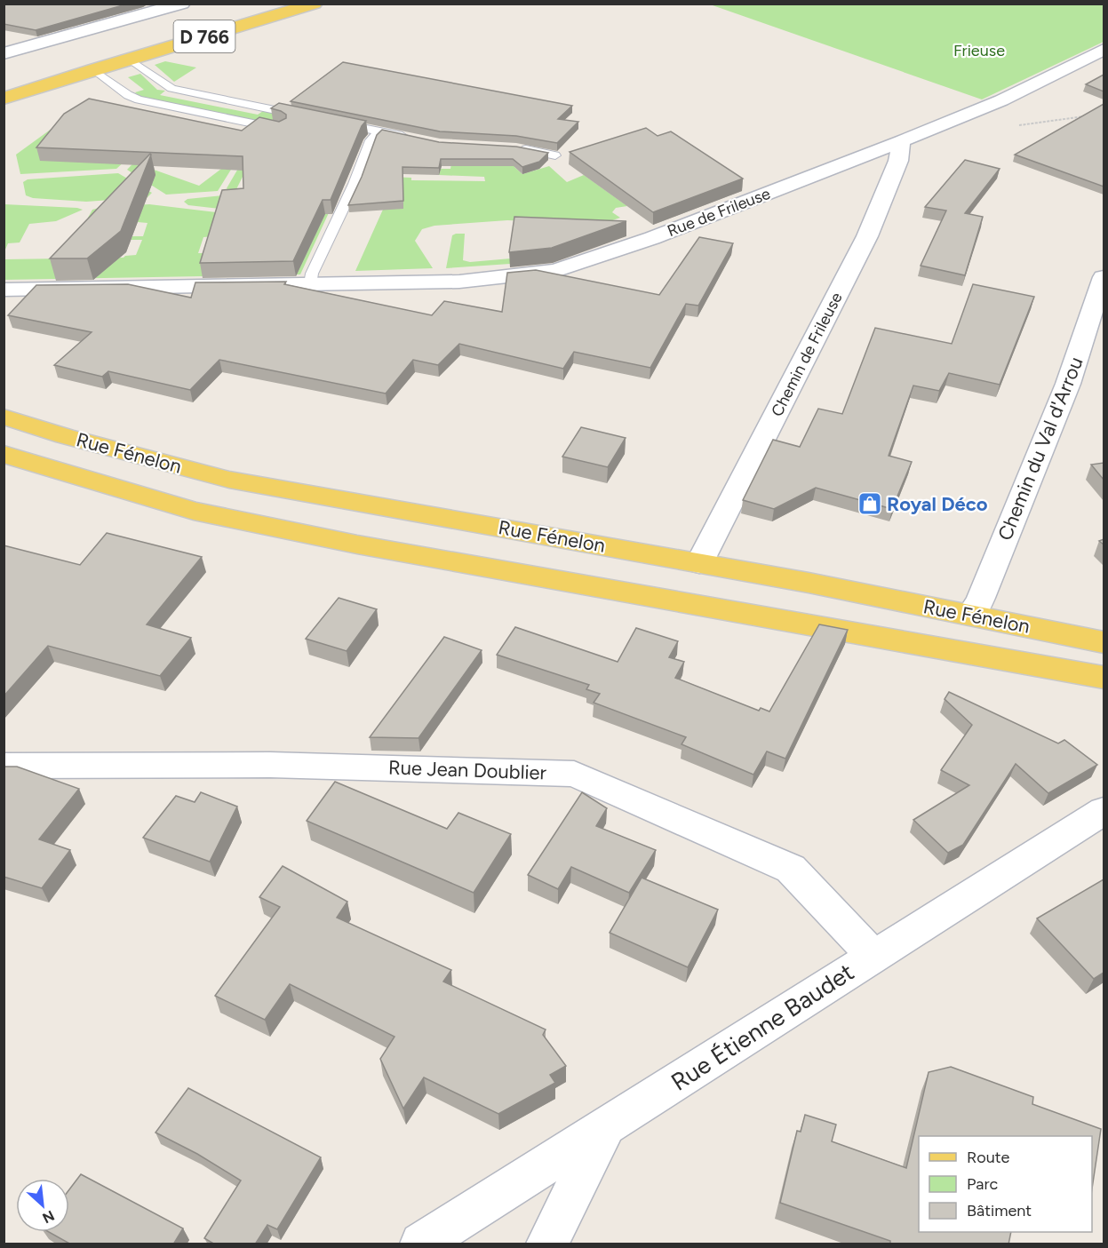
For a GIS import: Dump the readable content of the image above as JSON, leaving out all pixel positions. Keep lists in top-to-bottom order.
{
  "streets": {
    "main road": ["D 766", "Rue Fénelon"],
    "street": [
      "Rue de Frileuse",
      "Chemin de Frileuse",
      "Chemin du Val d'Arrou",
      "Rue Jean Doublier",
      "Rue Étienne Baudet"
    ]
  },
  "crossings": [
    ["Rue de Frileuse", "Chemin de Frileuse"],
    ["Chemin de Frileuse", "Rue Fénelon"],
    ["Chemin du Val d'Arrou", "Rue Fénelon"],
    ["Rue Jean Doublier", "Rue Étienne Baudet"]
  ],
  "parks": ["Frieuse"],
  "places": {
    "shop": ["Royal Déco"]
  },
  "legend": ["Route", "Parc", "Bâtiment"],
  "north": "bottom right"
}
